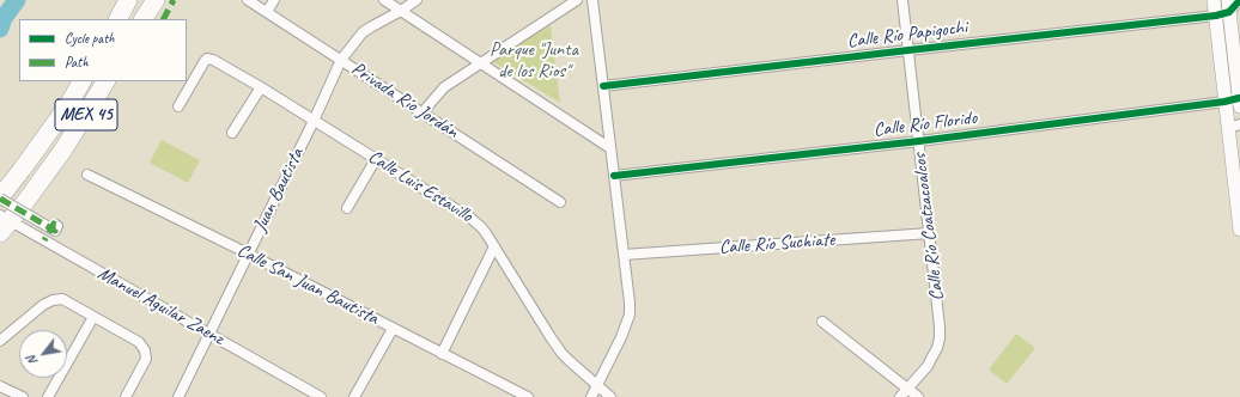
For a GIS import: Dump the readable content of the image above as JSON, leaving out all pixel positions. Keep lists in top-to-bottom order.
{
  "streets": {
    "highway": ["MEX 45"],
    "street": [
      "Calle Río Papigochi",
      "Privada Río Jordán",
      "Calle Río Florido",
      "Calle Luis Estavillo",
      "Juan Bautista",
      "Calle Río Coatzacoalcos",
      "Calle Río Suchiate",
      "Calle San Juan Bautista",
      "Manuel Aguilar Zaenz"
    ]
  },
  "crossings": [
    ["Calle Río Papigochi", "Calle Río Coatzacoalcos"],
    ["Privada Río Jordán", "Juan Bautista"],
    ["MEX 45", "Manuel Aguilar Zaenz"],
    ["Calle Río Florido", "Calle Río Coatzacoalcos"],
    ["Calle Luis Estavillo", "Juan Bautista"],
    ["Juan Bautista", "Calle San Juan Bautista"],
    ["Juan Bautista", "Manuel Aguilar Zaenz"],
    ["Calle Río Coatzacoalcos", "Calle Río Suchiate"]
  ],
  "parks": ["Parque \"Junta de los Rios\""],
  "legend": ["Cycle path", "Path"],
  "north": "bottom left"
}
